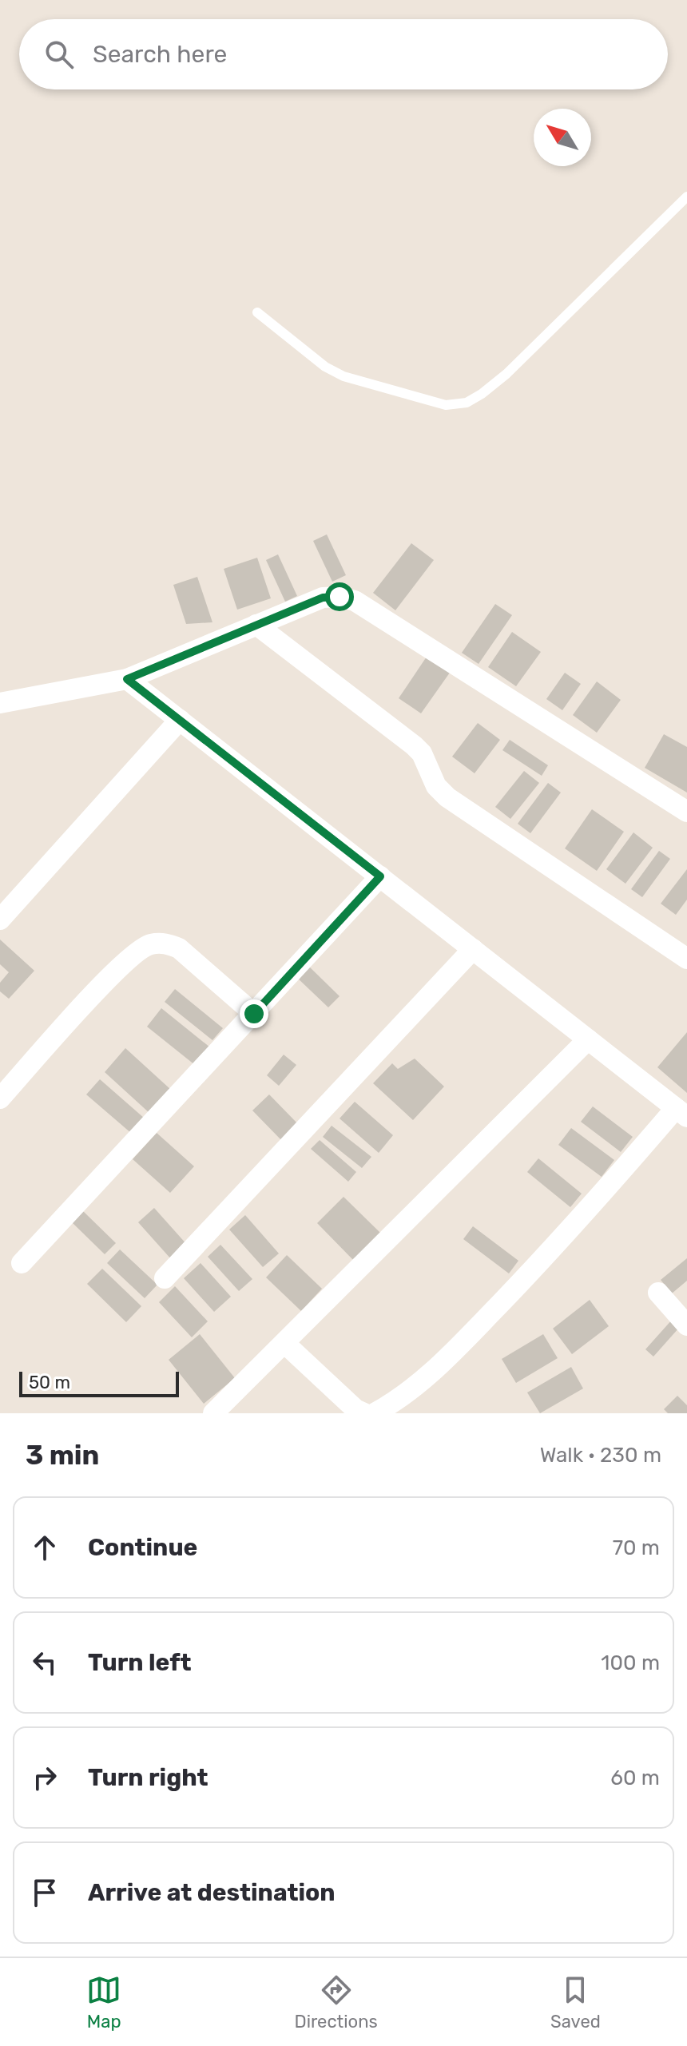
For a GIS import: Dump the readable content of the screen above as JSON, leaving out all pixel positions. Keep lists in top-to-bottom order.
{
  "scale_bar": "50 m",
  "north": "top left",
  "page": {
    "search": "Search here",
    "scale": "50 m",
    "heading": ["3 min", "Walk · 230 m"],
    "list": [
      ["Continue", "70 m"],
      ["Turn left", "100 m"],
      ["Turn right", "60 m"],
      "Arrive at destination"
    ],
    "nav": ["Map", "Directions", "Saved"]
  }
}
